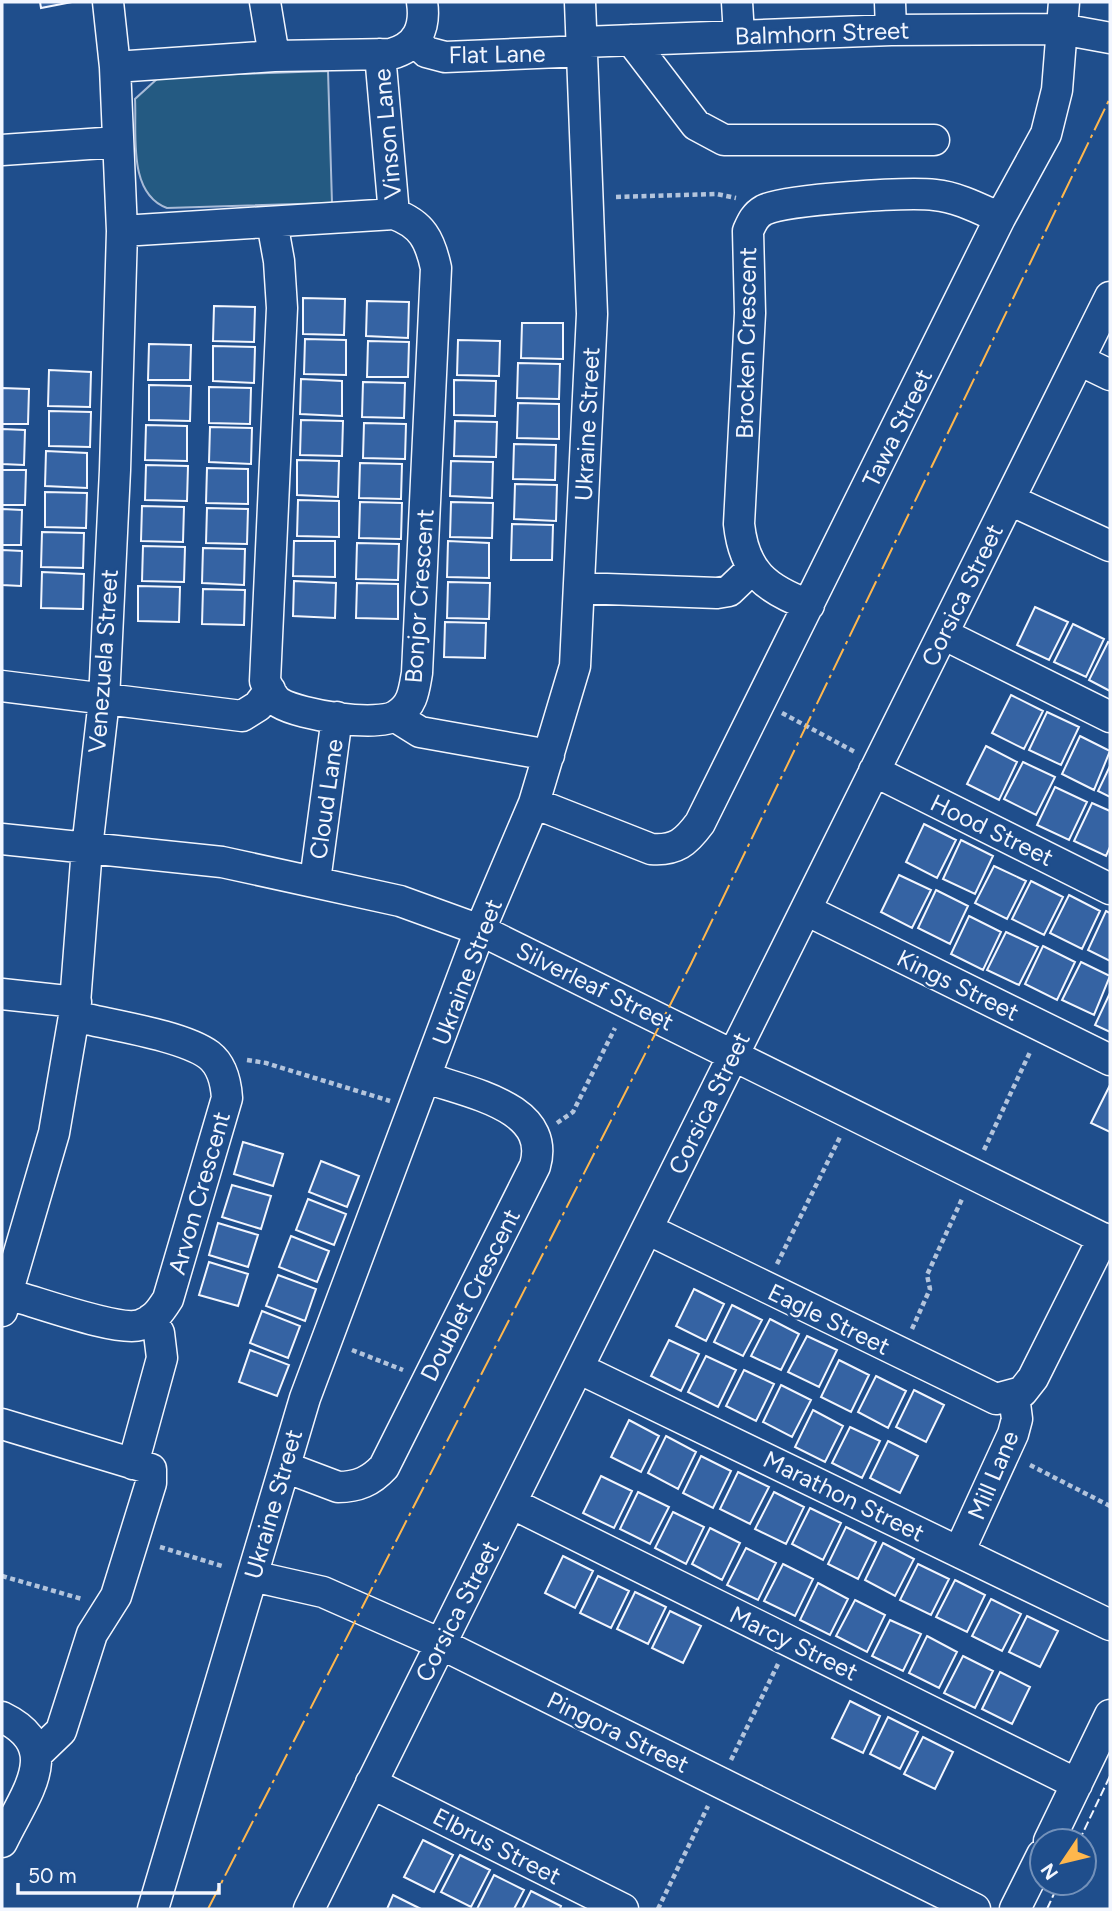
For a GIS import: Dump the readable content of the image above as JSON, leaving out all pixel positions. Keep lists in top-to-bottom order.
{
  "streets": {
    "street": [
      "Balmhorn Street",
      "Flat Lane",
      "Vinson Lane",
      "Brocken Crescent",
      "Ukraine Street",
      "Tawa Street",
      "Corsica Street",
      "Bonjor Crescent",
      "Venezuela Street",
      "Cloud Lane",
      "Hood Street",
      "Kings Street",
      "Silverleaf Street",
      "Arvon Crescent",
      "Doublet Crescent",
      "Eagle Street",
      "Mill Lane",
      "Marathon Street",
      "Marcy Street",
      "Pingora Street",
      "Elbrus Street"
    ]
  },
  "crossings": [
    ["Balmhorn Street", "Flat Lane"],
    ["Balmhorn Street", "Ukraine Street"],
    ["Balmhorn Street", "Tawa Street"],
    ["Flat Lane", "Ukraine Street"],
    ["Vinson Lane", "Bonjor Crescent"],
    ["Brocken Crescent", "Tawa Street"],
    ["Ukraine Street", "Tawa Street"],
    ["Ukraine Street", "Silverleaf Street"],
    ["Ukraine Street", "Doublet Crescent"],
    ["Ukraine Street", "Pingora Street"],
    ["Corsica Street", "Hood Street"],
    ["Corsica Street", "Kings Street"],
    ["Corsica Street", "Silverleaf Street"],
    ["Corsica Street", "Eagle Street"],
    ["Corsica Street", "Marathon Street"],
    ["Corsica Street", "Marcy Street"],
    ["Corsica Street", "Pingora Street"],
    ["Corsica Street", "Elbrus Street"],
    ["Bonjor Crescent", "Cloud Lane"],
    ["Venezuela Street", "Silverleaf Street"],
    ["Venezuela Street", "Arvon Crescent"],
    ["Cloud Lane", "Silverleaf Street"],
    ["Eagle Street", "Mill Lane"],
    ["Mill Lane", "Marathon Street"]
  ],
  "scale_bar": "50 m",
  "north": "bottom left"
}
